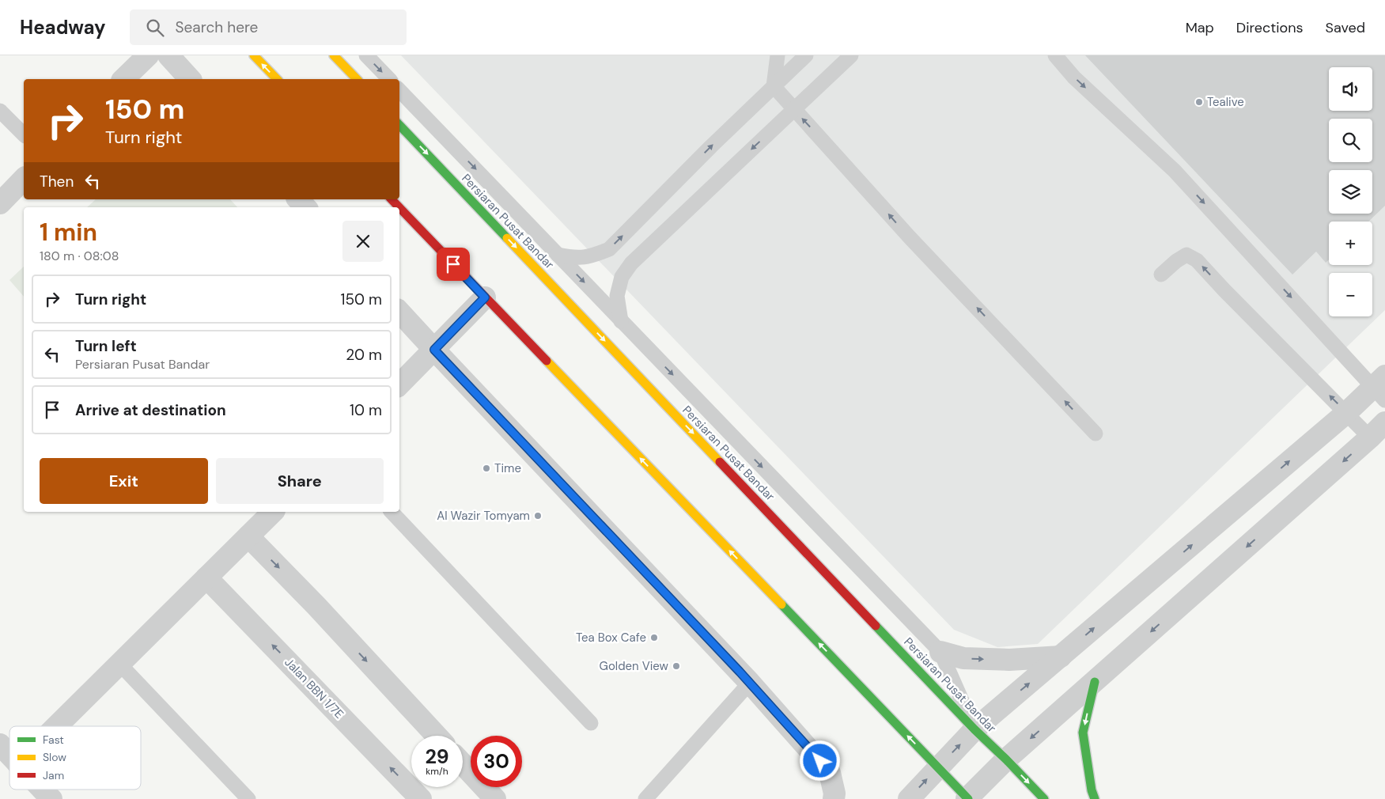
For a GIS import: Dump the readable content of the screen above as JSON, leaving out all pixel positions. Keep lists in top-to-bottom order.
{
  "streets": {
    "main road": ["Persiaran Pusat Bandar"],
    "street": ["Jalan BBN 1/7E"]
  },
  "places": [
    "Tealive",
    "Time",
    "Al Wazir Tomyam",
    "Tea Box Cafe",
    "Golden View"
  ],
  "legend": ["Fast", "Slow", "Jam"],
  "page": {
    "header": "Headway",
    "search": "Search here",
    "nav": ["Map", "Directions", "Saved"],
    "map_buttons": ["+", "−"],
    "turn": ["150 m", "Turn right"],
    "then": "Then",
    "heading": ["1 min", "180 m · 08:08"],
    "list": [
      {
        "name": "Turn right",
        "value": "150 m"
      },
      {
        "name": "Turn left",
        "note": "Persiaran Pusat Bandar",
        "value": "20 m"
      },
      {
        "name": "Arrive at destination",
        "value": "10 m"
      }
    ],
    "buttons": ["Exit", "Share"],
    "speed": "29 km/h",
    "limit": "30"
  }
}
